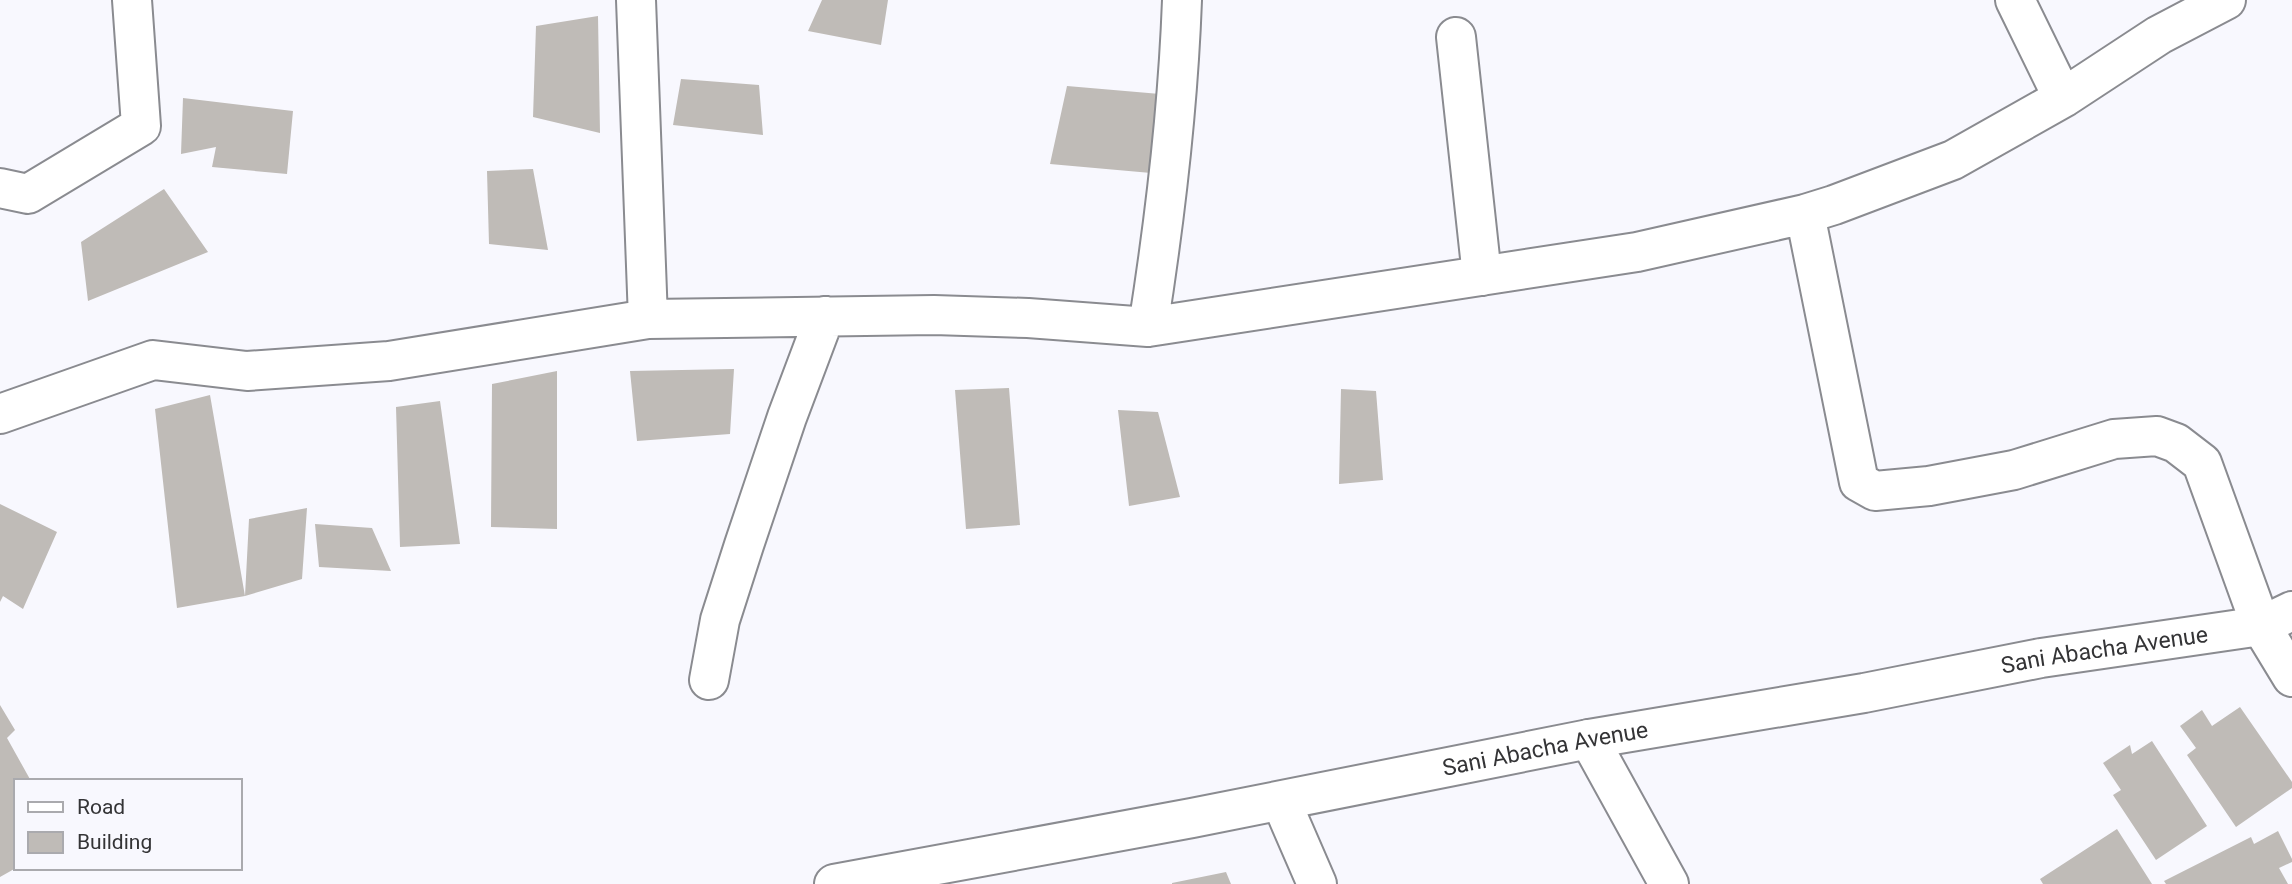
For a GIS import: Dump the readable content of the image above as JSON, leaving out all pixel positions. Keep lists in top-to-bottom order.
{
  "streets": {
    "street": ["Sani Abacha Avenue"]
  },
  "legend": ["Road", "Building"]
}
